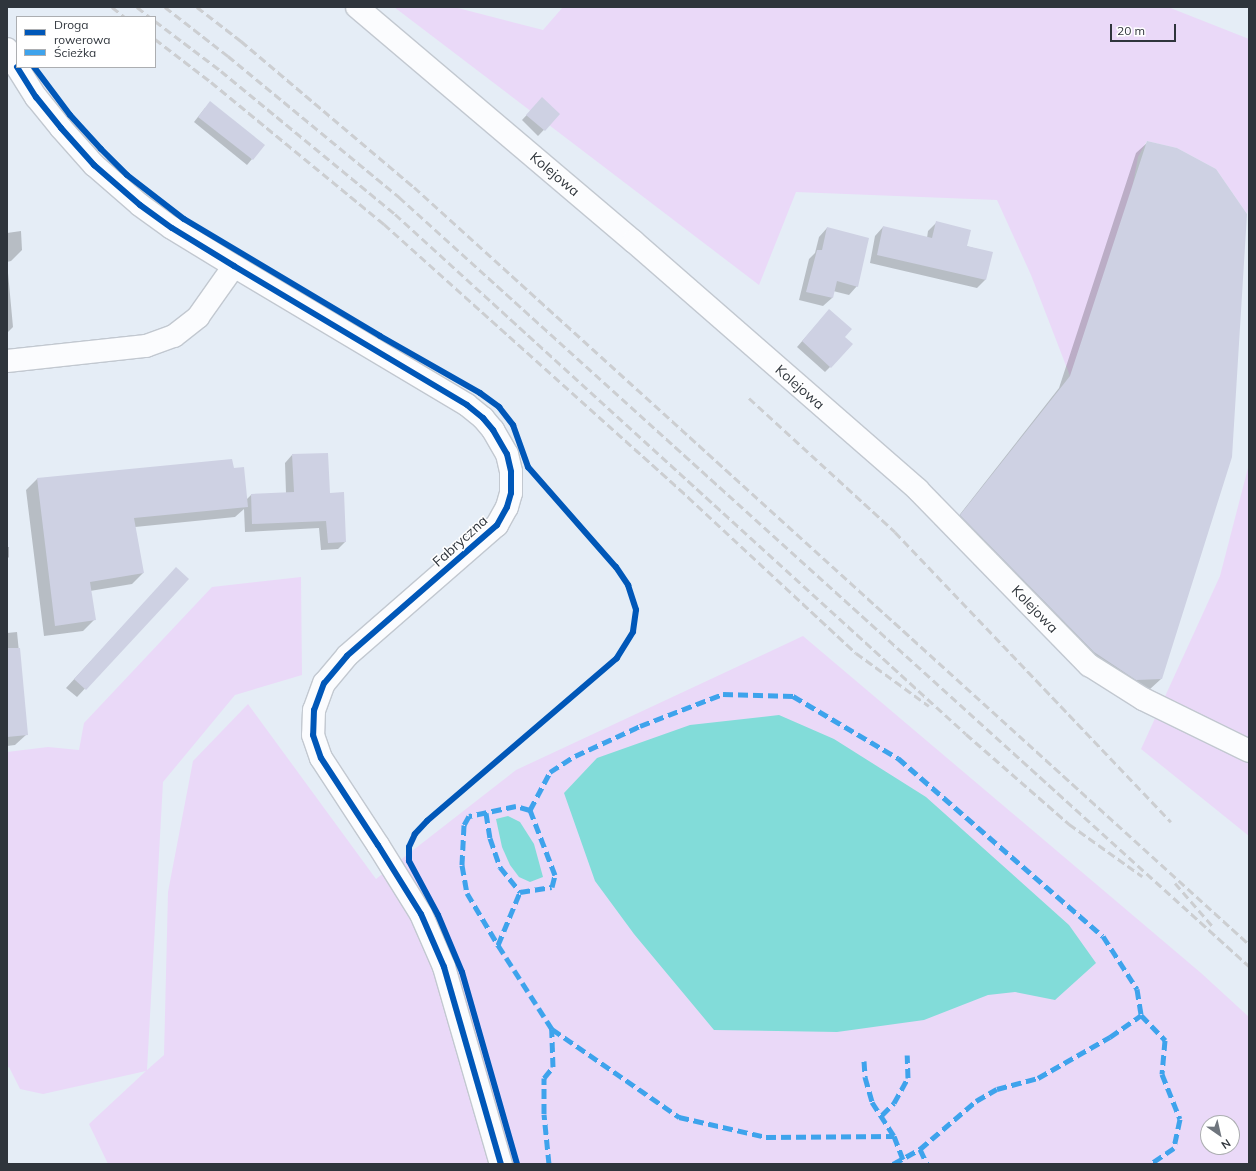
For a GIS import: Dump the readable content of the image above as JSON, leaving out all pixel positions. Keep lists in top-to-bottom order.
{
  "streets": {
    "street": ["Kolejowa", "Fabryczna"]
  },
  "legend": ["Droga rowerowa", "Ścieżka"],
  "scale_bar": "20 m",
  "north": "bottom right"
}
